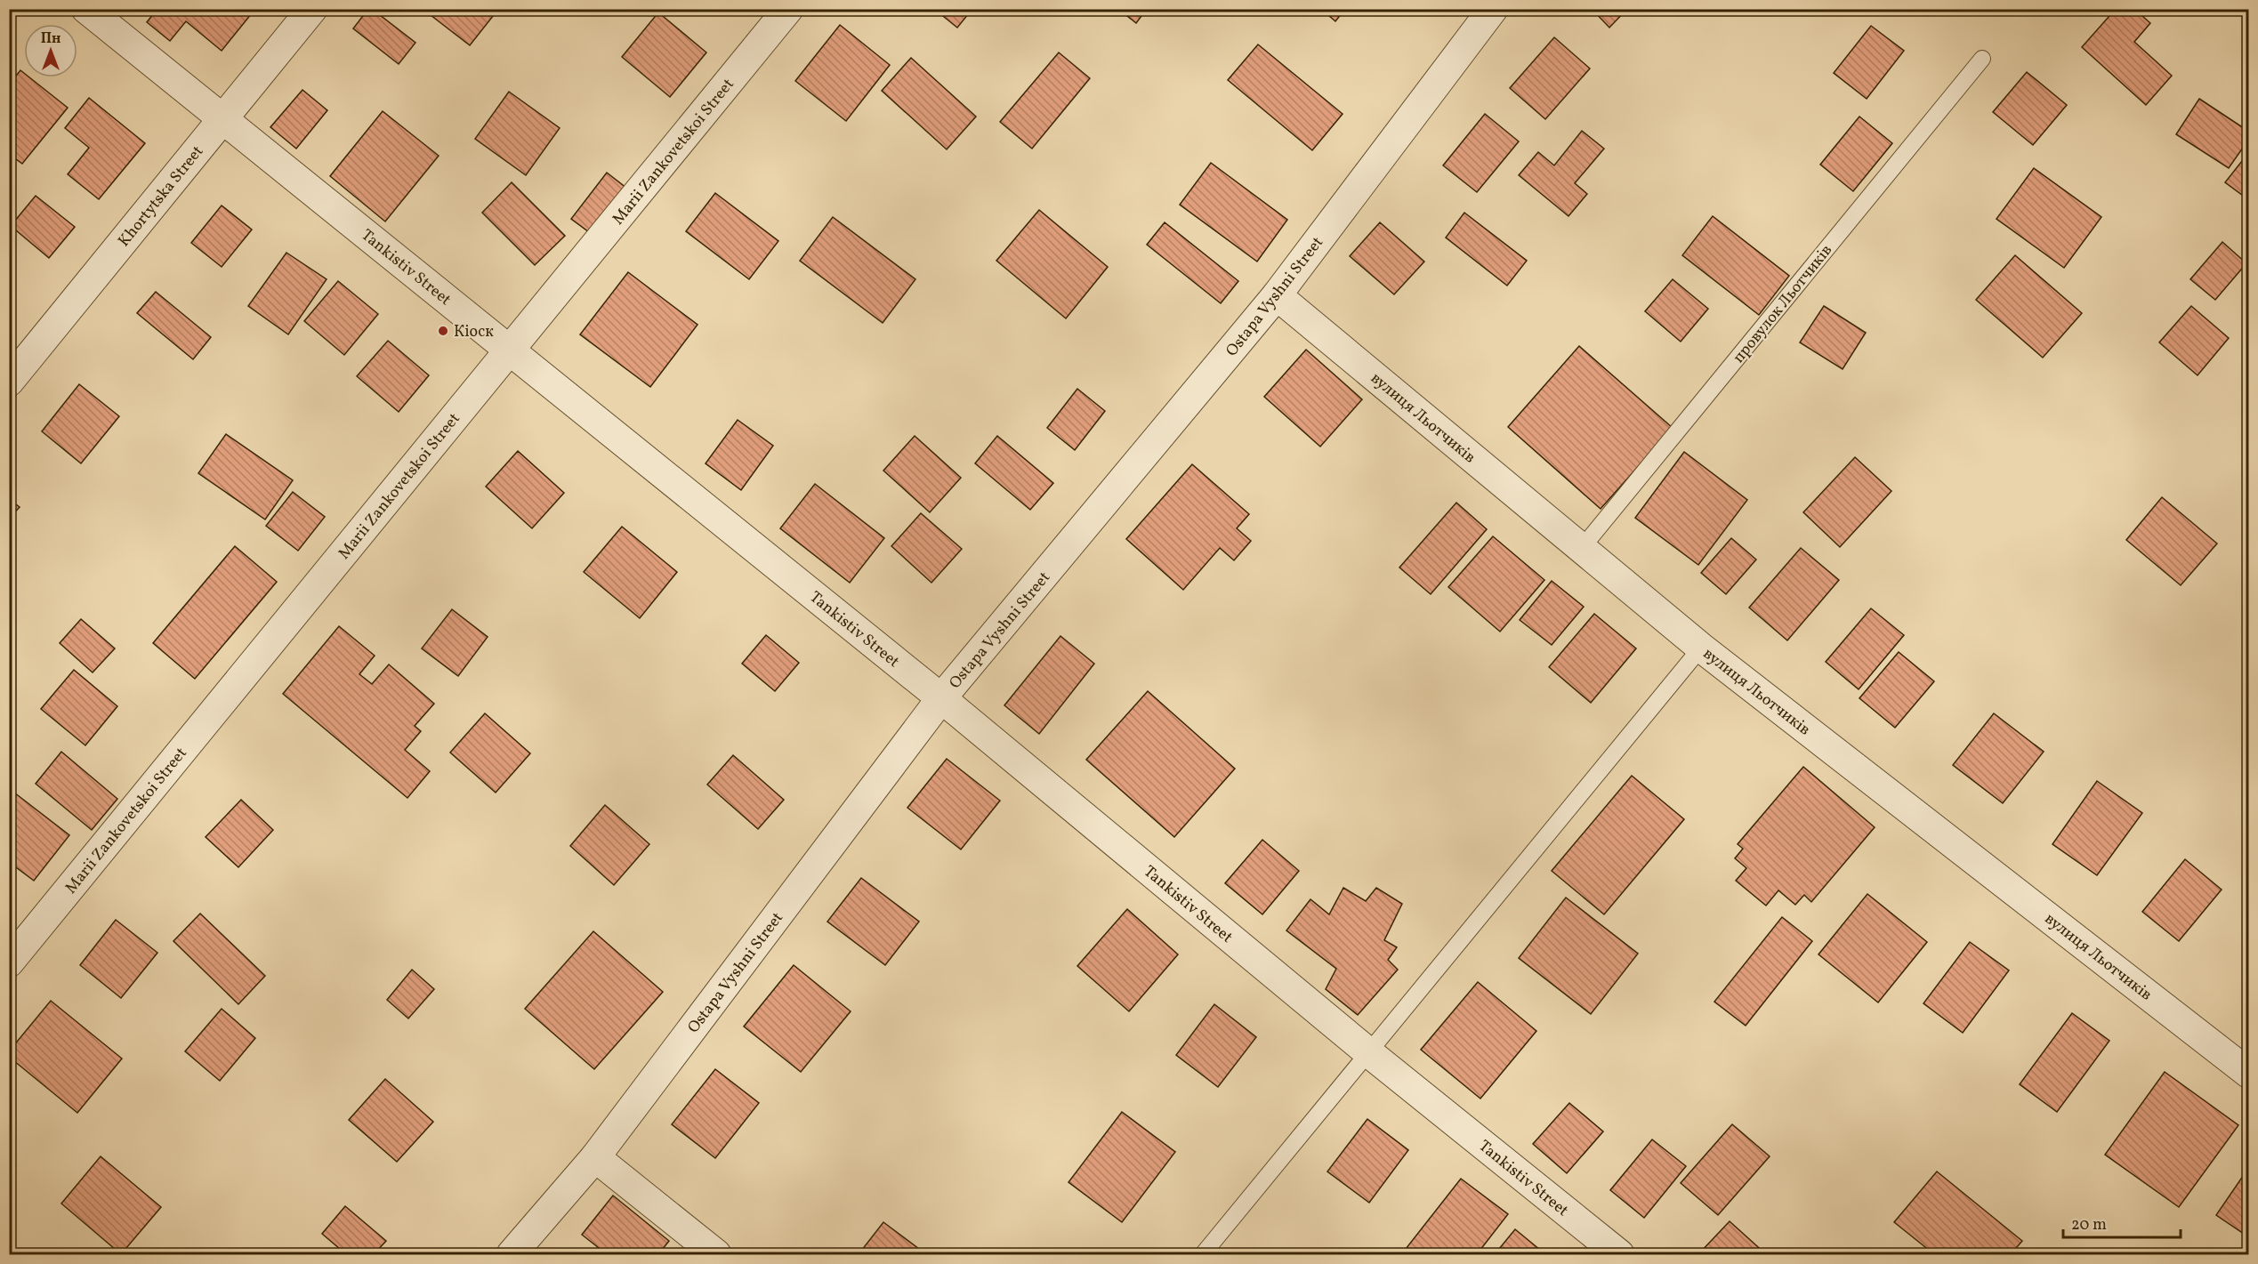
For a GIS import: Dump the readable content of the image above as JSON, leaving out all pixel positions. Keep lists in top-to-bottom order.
{
  "streets": {
    "street": [
      "Marii Zankovetskoi Street",
      "Khortytska Street",
      "Tankistiv Street",
      "Ostapa Vyshni Street",
      "вулиця Льотчиків"
    ],
    "lane": ["провулок Льотчиків"]
  },
  "crossings": [
    ["Marii Zankovetskoi Street", "Tankistiv Street"],
    ["Khortytska Street", "Tankistiv Street"],
    ["Tankistiv Street", "Ostapa Vyshni Street"],
    ["Ostapa Vyshni Street", "вулиця Льотчиків"],
    ["провулок Льотчиків", "вулиця Льотчиків"]
  ],
  "places": ["Кіоск"],
  "scale_bar": "20 m",
  "north": "top"
}
